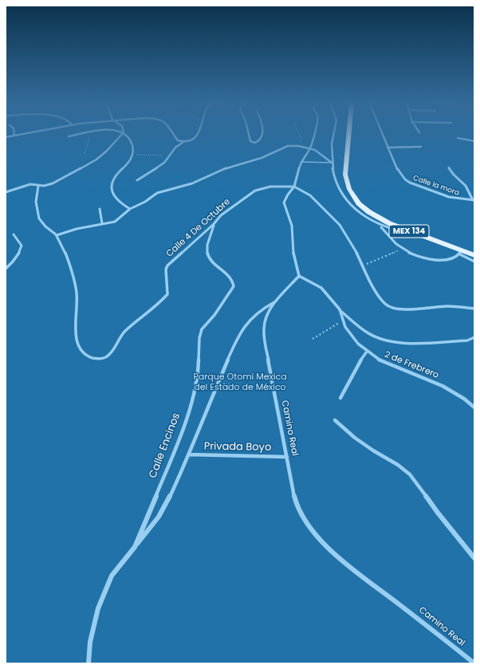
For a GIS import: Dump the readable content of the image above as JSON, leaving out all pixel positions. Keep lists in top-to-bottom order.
{
  "streets": {
    "main road": ["MEX 134"],
    "street": [
      "Calle la mora",
      "Calle 4 De Octubre",
      "2 de Frebrero",
      "Camino Real",
      "Calle Encinos",
      "Privada Boyo"
    ]
  },
  "crossings": [
    ["Calle 4 De Octubre", "Calle Encinos"],
    ["2 de Frebrero", "Camino Real"],
    ["Camino Real", "Privada Boyo"]
  ],
  "parks": ["Parque Otomí Mexica del Estado de México"]
}
